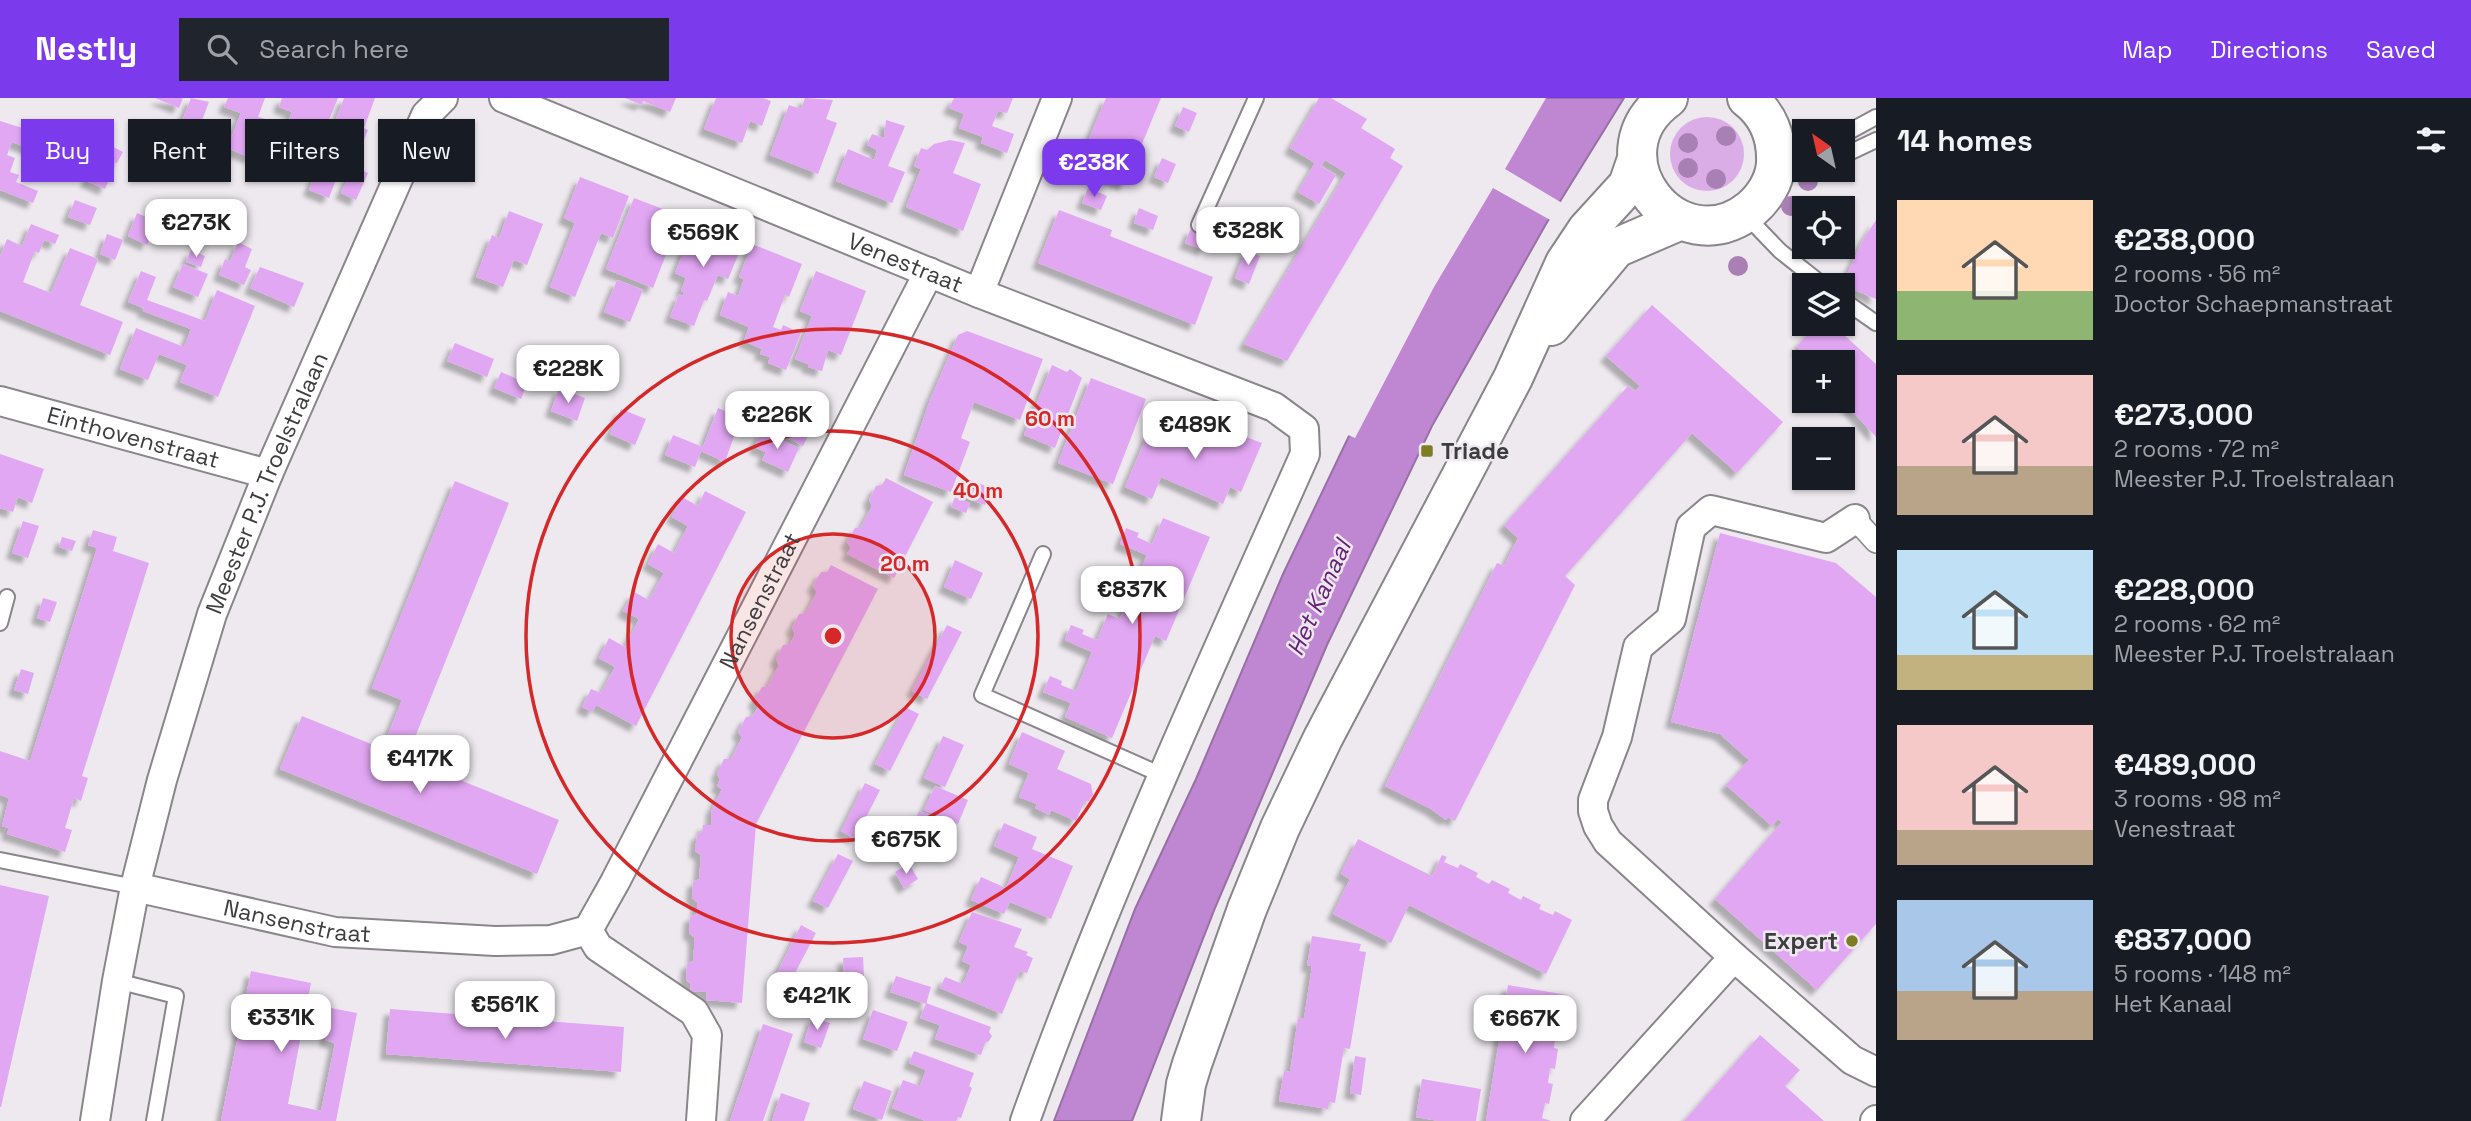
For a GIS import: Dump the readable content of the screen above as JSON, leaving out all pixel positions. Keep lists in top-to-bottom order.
{
  "streets": {
    "street": [
      "Venestraat",
      "Einthovenstraat",
      "Meester P.J. Troelstralaan",
      "Nansenstraat"
    ]
  },
  "crossings": [
    ["Venestraat", "Nansenstraat"],
    ["Einthovenstraat", "Meester P.J. Troelstralaan"],
    ["Meester P.J. Troelstralaan", "Nansenstraat"]
  ],
  "water": ["Het Kanaal"],
  "places": {
    "transit": ["Triade"],
    "other": ["Expert"]
  },
  "north": "top left",
  "page": {
    "header": "Nestly",
    "search": "Search here",
    "nav": ["Map", "Directions", "Saved"],
    "heading": "14 homes",
    "map_buttons": ["+", "−"],
    "chip": [
      "Buy",
      "Rent",
      "Filters",
      "New"
    ],
    "price": [
      "€238K",
      "€273K",
      "€328K",
      "€569K",
      "€228K",
      "€226K",
      "€489K",
      "€837K",
      "€417K",
      "€675K",
      "€421K",
      "€561K",
      "€331K",
      "€667K"
    ],
    "list": [
      {
        "name": "€238,000",
        "note": "2 rooms · 56 m² · Doctor Schaepmanstraat"
      },
      {
        "name": "€273,000",
        "note": "2 rooms · 72 m² · Meester P.J. Troelstralaan"
      },
      {
        "name": "€228,000",
        "note": "2 rooms · 62 m² · Meester P.J. Troelstralaan"
      },
      {
        "name": "€489,000",
        "note": "3 rooms · 98 m² · Venestraat"
      },
      {
        "name": "€837,000",
        "note": "5 rooms · 148 m² · Het Kanaal"
      }
    ]
  },
  "rings": ["60 m", "40 m", "20 m"]
}
